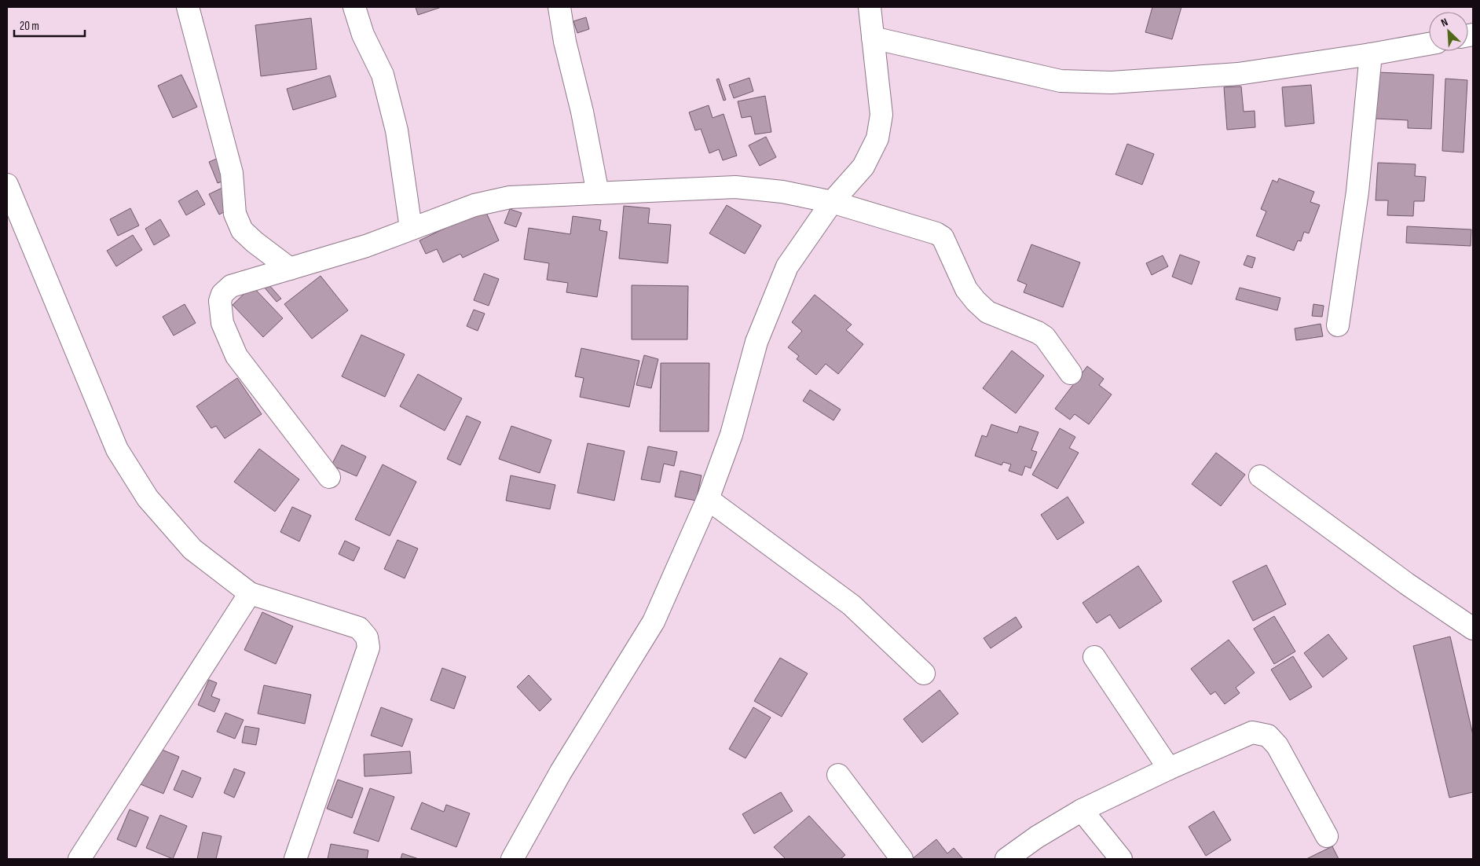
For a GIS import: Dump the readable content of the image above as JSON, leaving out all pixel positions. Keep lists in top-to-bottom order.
{
  "scale_bar": "20 m",
  "north": "top left"
}
